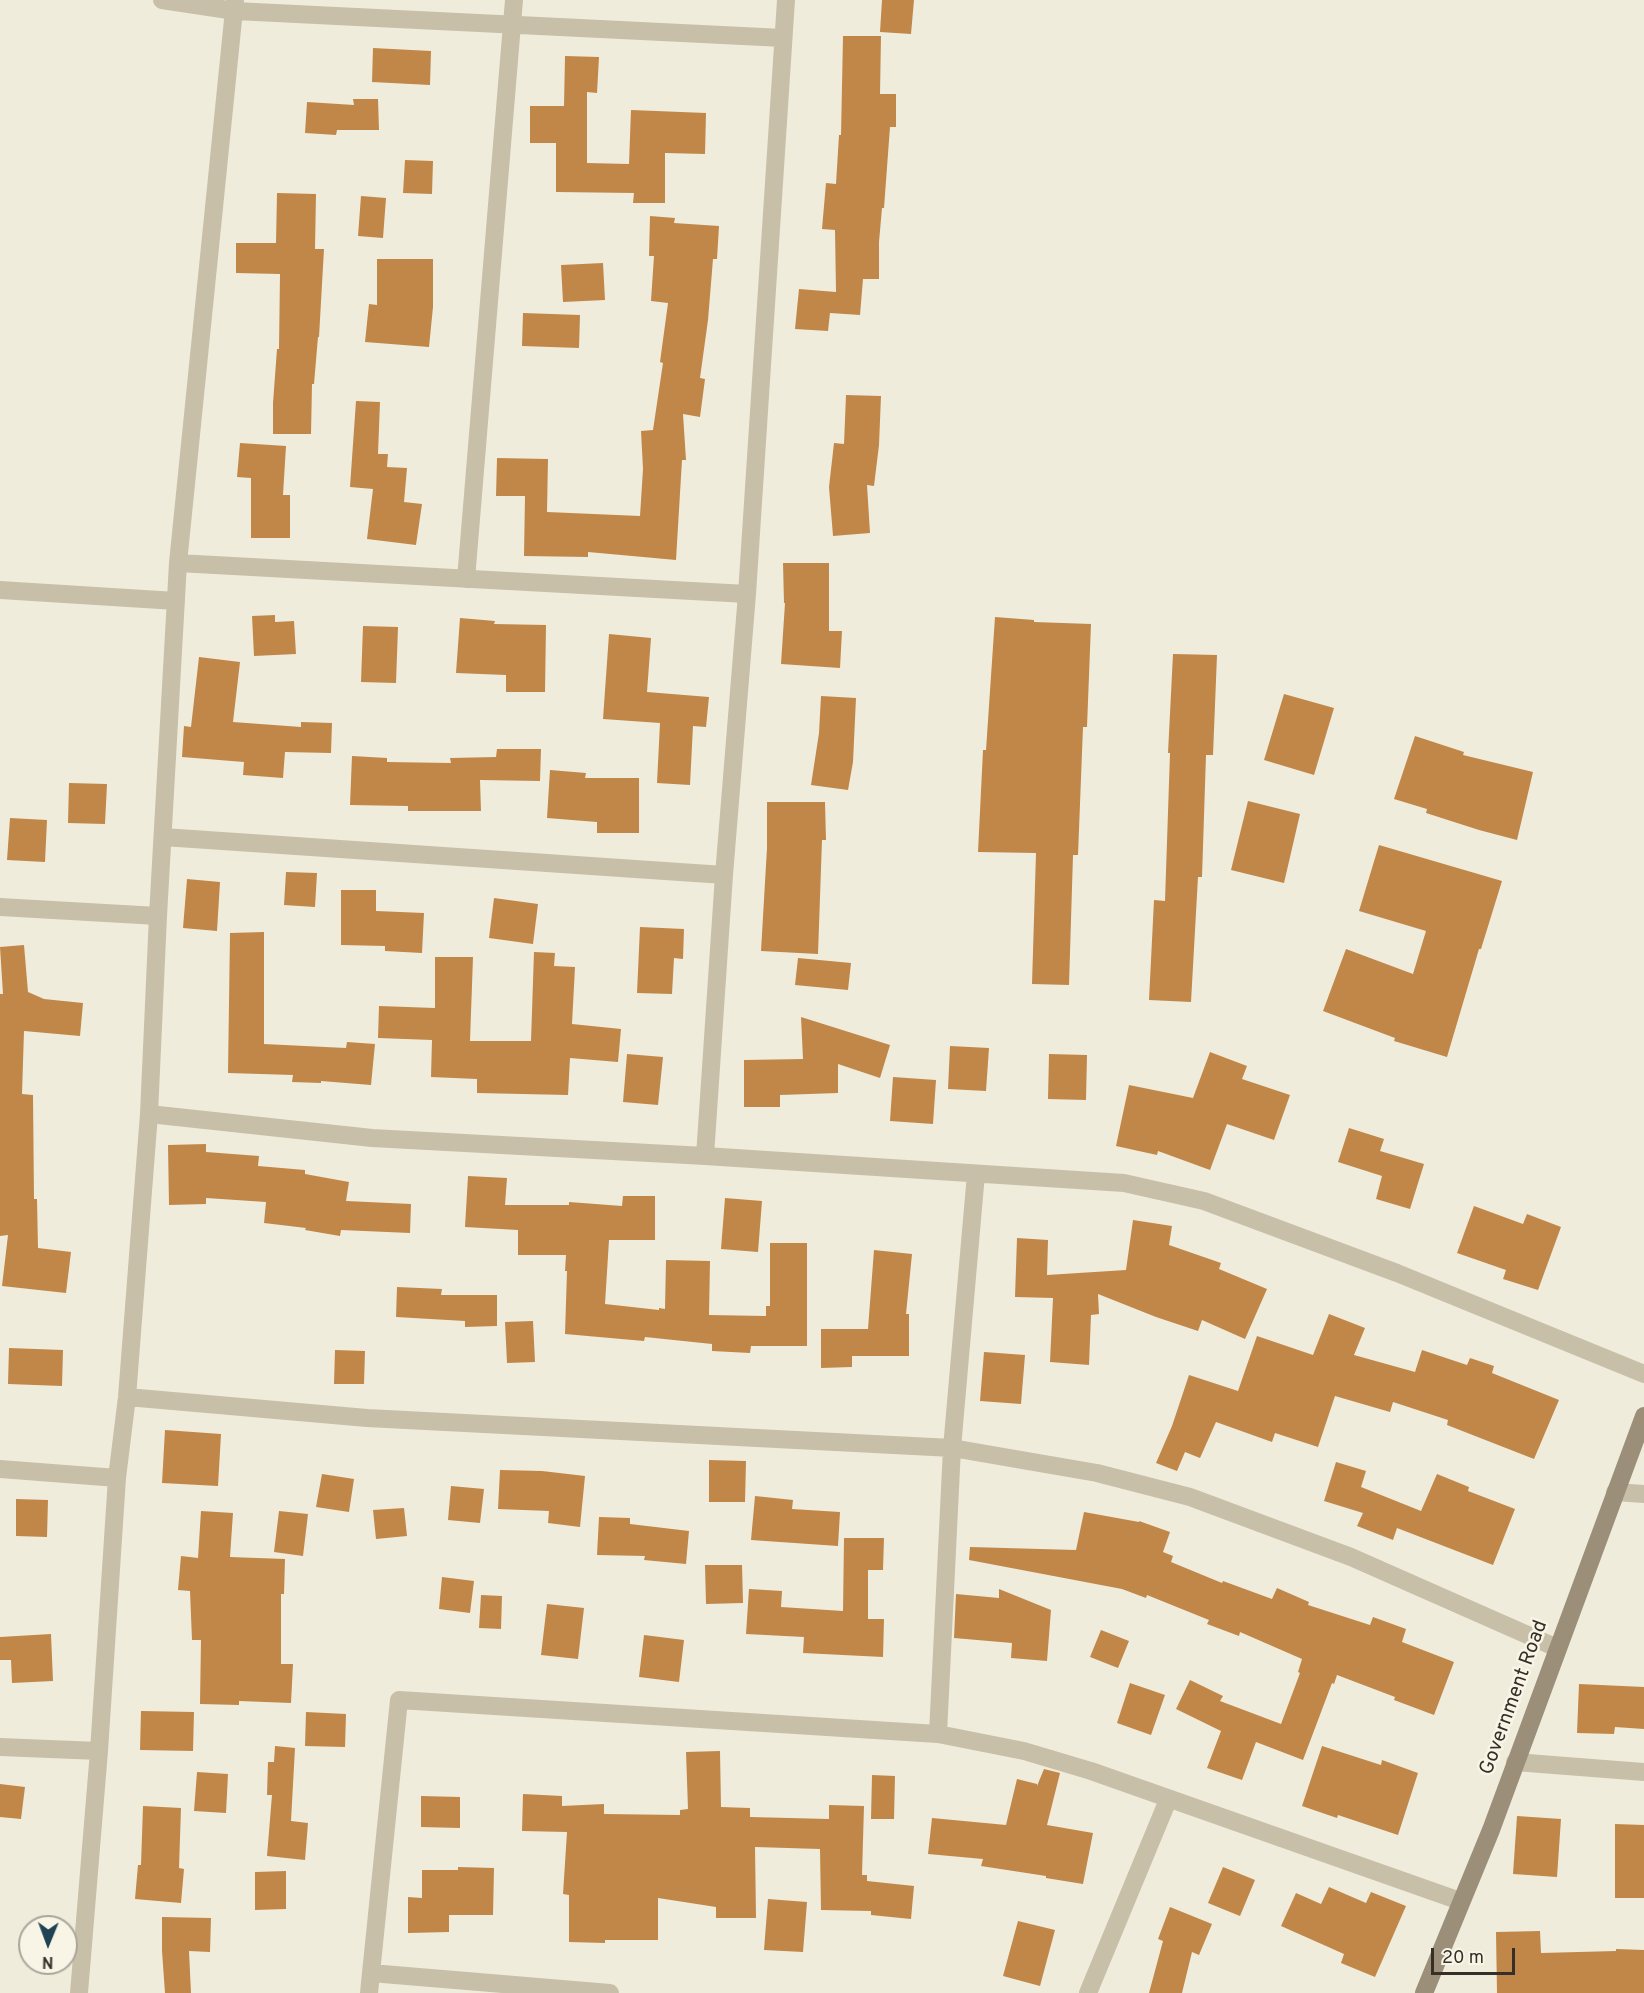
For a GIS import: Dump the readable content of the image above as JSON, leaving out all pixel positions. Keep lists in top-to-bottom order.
{
  "streets": {
    "street": ["Government Road"]
  },
  "scale_bar": "20 m",
  "north": "bottom"
}
